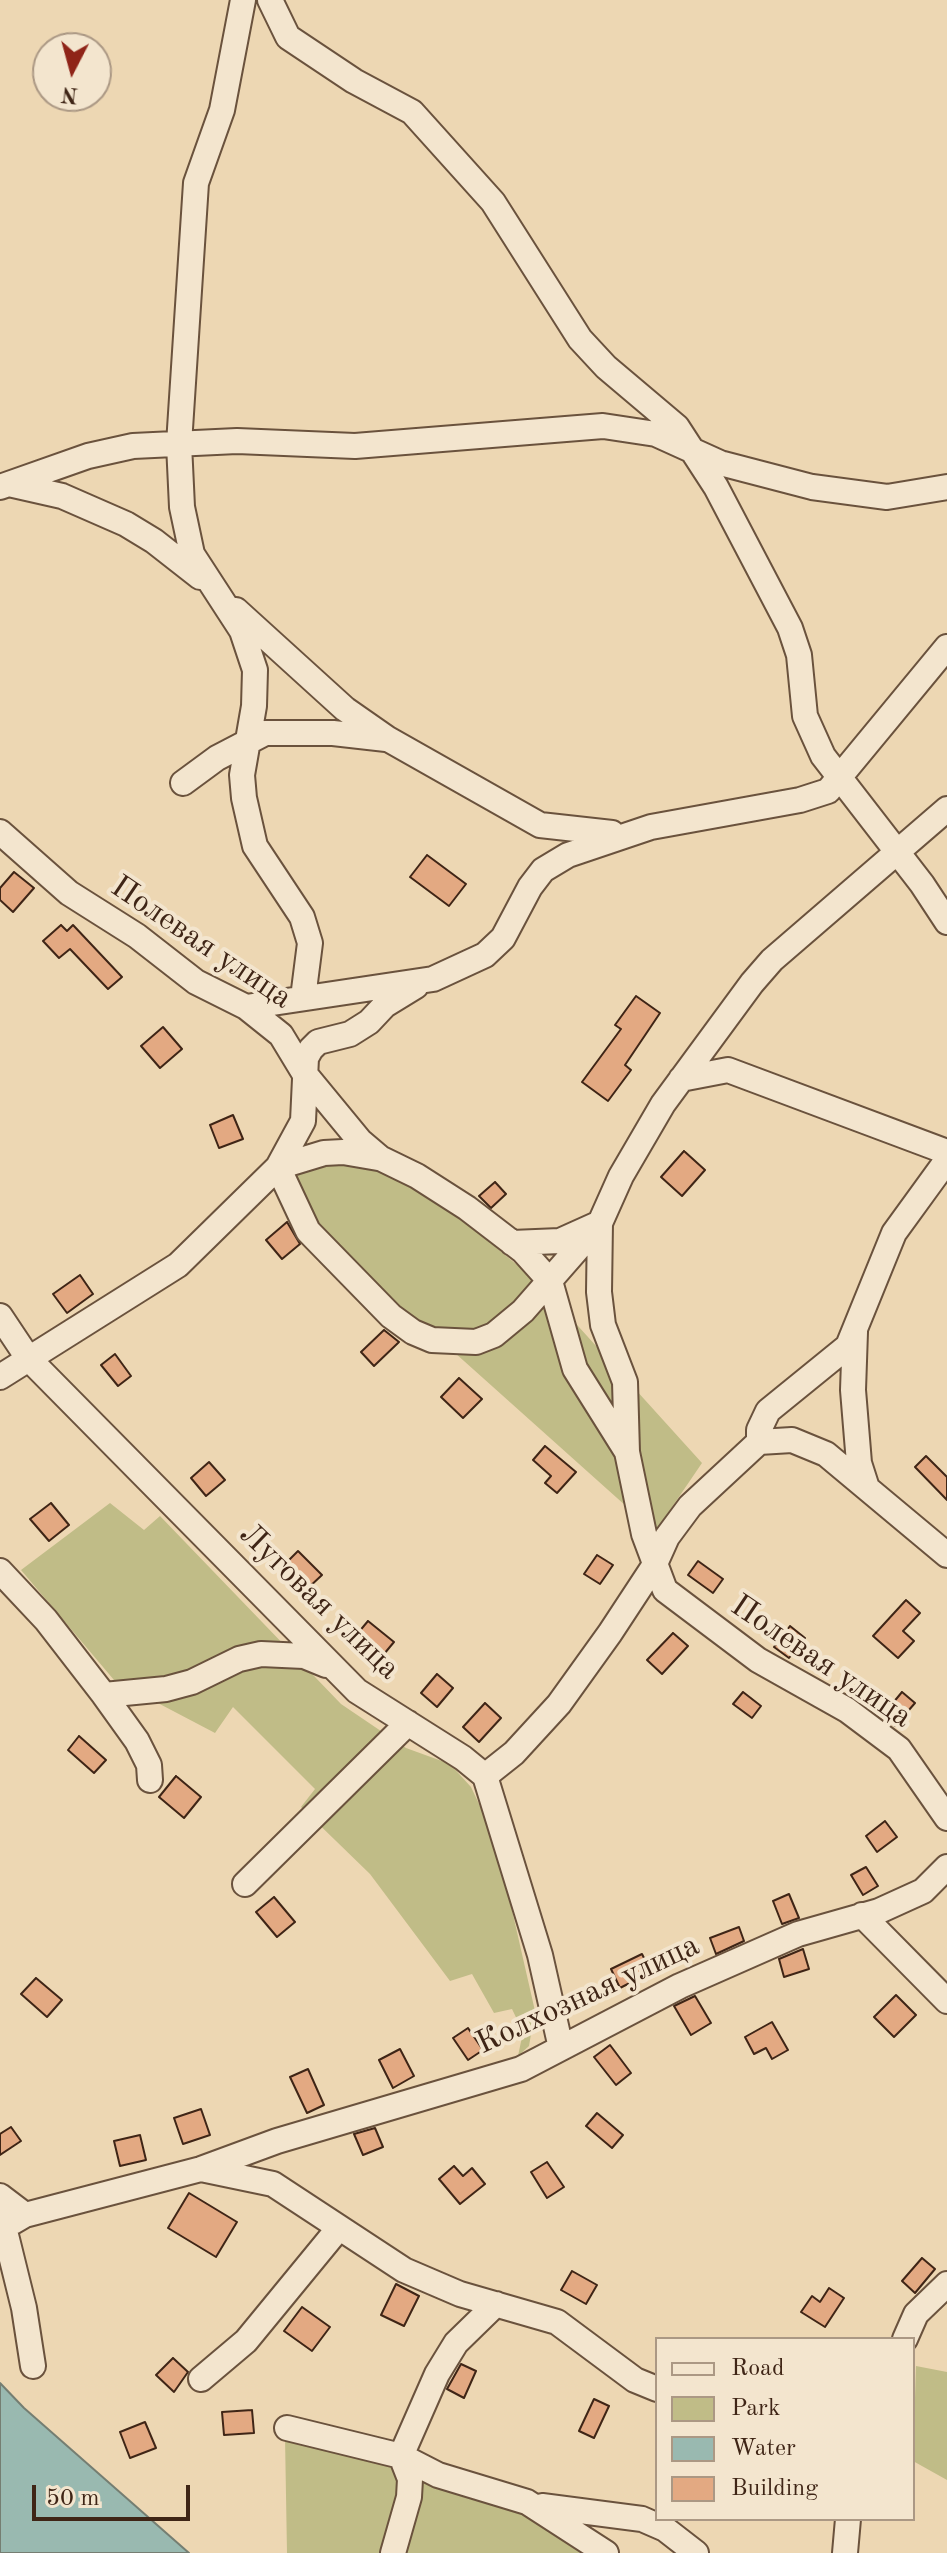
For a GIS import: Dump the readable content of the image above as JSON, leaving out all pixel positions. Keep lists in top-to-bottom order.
{
  "streets": {
    "street": ["Полевая улица", "Луговая улица", "Колхозная улица"]
  },
  "legend": [
    "Road",
    "Park",
    "Water",
    "Building"
  ],
  "scale_bar": "50 m",
  "north": "bottom"
}
